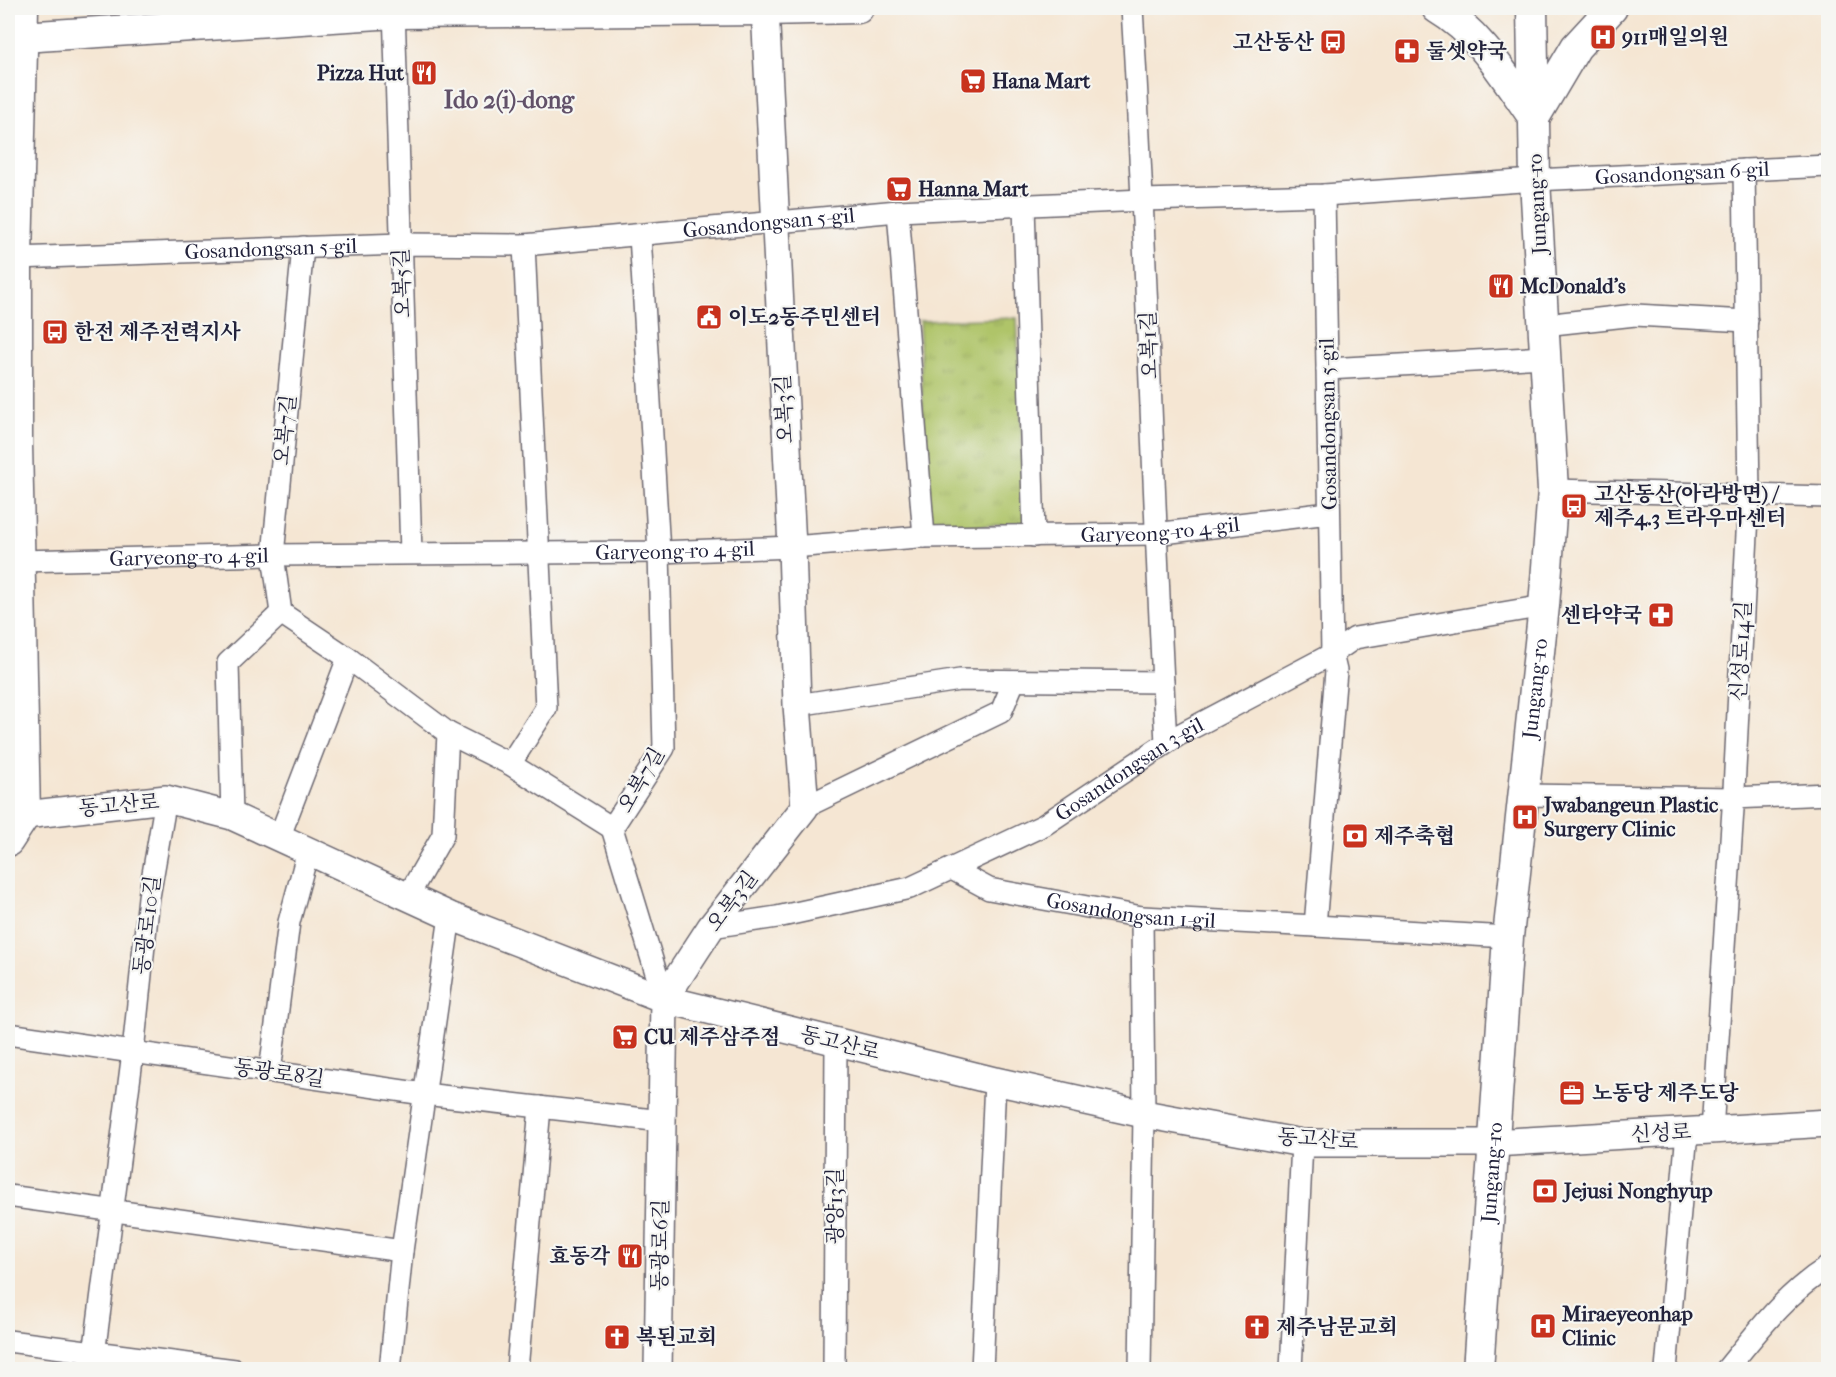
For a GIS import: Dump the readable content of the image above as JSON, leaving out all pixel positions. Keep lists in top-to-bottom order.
{
  "streets": {
    "main road": ["Jungang-ro"],
    "street": [
      "Gosandongsan 6-gil",
      "Gosandongsan 5-gil",
      "오복5길",
      "오복1길",
      "오복3길",
      "오복7길",
      "Garyeong-ro 4-gil",
      "신성로14길",
      "Gosandongsan 3-gil",
      "동고산로",
      "Gosandongsan 1-gil",
      "동광로10길",
      "동광로8길",
      "신성로",
      "광양13길",
      "동광로6길"
    ]
  },
  "crossings": [
    ["Gosandongsan 6-gil", "Jungang-ro"],
    ["Gosandongsan 6-gil", "Gosandongsan 5-gil"],
    ["Gosandongsan 6-gil", "신성로14길"],
    ["Jungang-ro", "Gosandongsan 5-gil"],
    ["Jungang-ro", "Gosandongsan 3-gil"],
    ["Jungang-ro", "동고산로"],
    ["Jungang-ro", "Gosandongsan 1-gil"],
    ["Jungang-ro", "신성로"],
    ["Gosandongsan 5-gil", "오복5길"],
    ["Gosandongsan 5-gil", "오복1길"],
    ["Gosandongsan 5-gil", "오복3길"],
    ["Gosandongsan 5-gil", "오복7길"],
    ["Gosandongsan 5-gil", "Garyeong-ro 4-gil"],
    ["Gosandongsan 5-gil", "Gosandongsan 3-gil"],
    ["오복5길", "Garyeong-ro 4-gil"],
    ["오복1길", "Garyeong-ro 4-gil"],
    ["오복1길", "Gosandongsan 3-gil"],
    ["오복3길", "오복7길"],
    ["오복3길", "Garyeong-ro 4-gil"],
    ["오복3길", "Gosandongsan 3-gil"],
    ["오복3길", "동고산로"],
    ["오복3길", "동광로6길"],
    ["오복7길", "Garyeong-ro 4-gil"],
    ["오복7길", "동고산로"],
    ["오복7길", "동광로6길"],
    ["신성로14길", "신성로"],
    ["Gosandongsan 3-gil", "Gosandongsan 1-gil"],
    ["동고산로", "동광로10길"],
    ["동고산로", "신성로"],
    ["동고산로", "광양13길"],
    ["동고산로", "동광로6길"],
    ["동광로10길", "동광로8길"]
  ],
  "districts": ["Ido 2(i)-dong"],
  "places": {
    "hospital": ["911매일의원", "Jwabangeun Plastic Surgery Clinic", "Miraeyeonhap Clinic"],
    "bus stop": ["고산동산", "한전 제주전력지사", "고산동산(아라방면) / 제주4.3 트라우마센터"],
    "pharmacy": ["둘셋약국", "센타약국"],
    "restaurant": ["Pizza Hut", "McDonald's", "효동각"],
    "supermarket": ["Hana Mart", "Hanna Mart", "CU 제주삼주점"],
    "public building": ["이도2동주민센터"],
    "bank": ["제주축협", "Jejusi Nonghyup"],
    "office": ["노동당 제주도당"],
    "church": ["제주남문교회", "복된교회"]
  }
}
